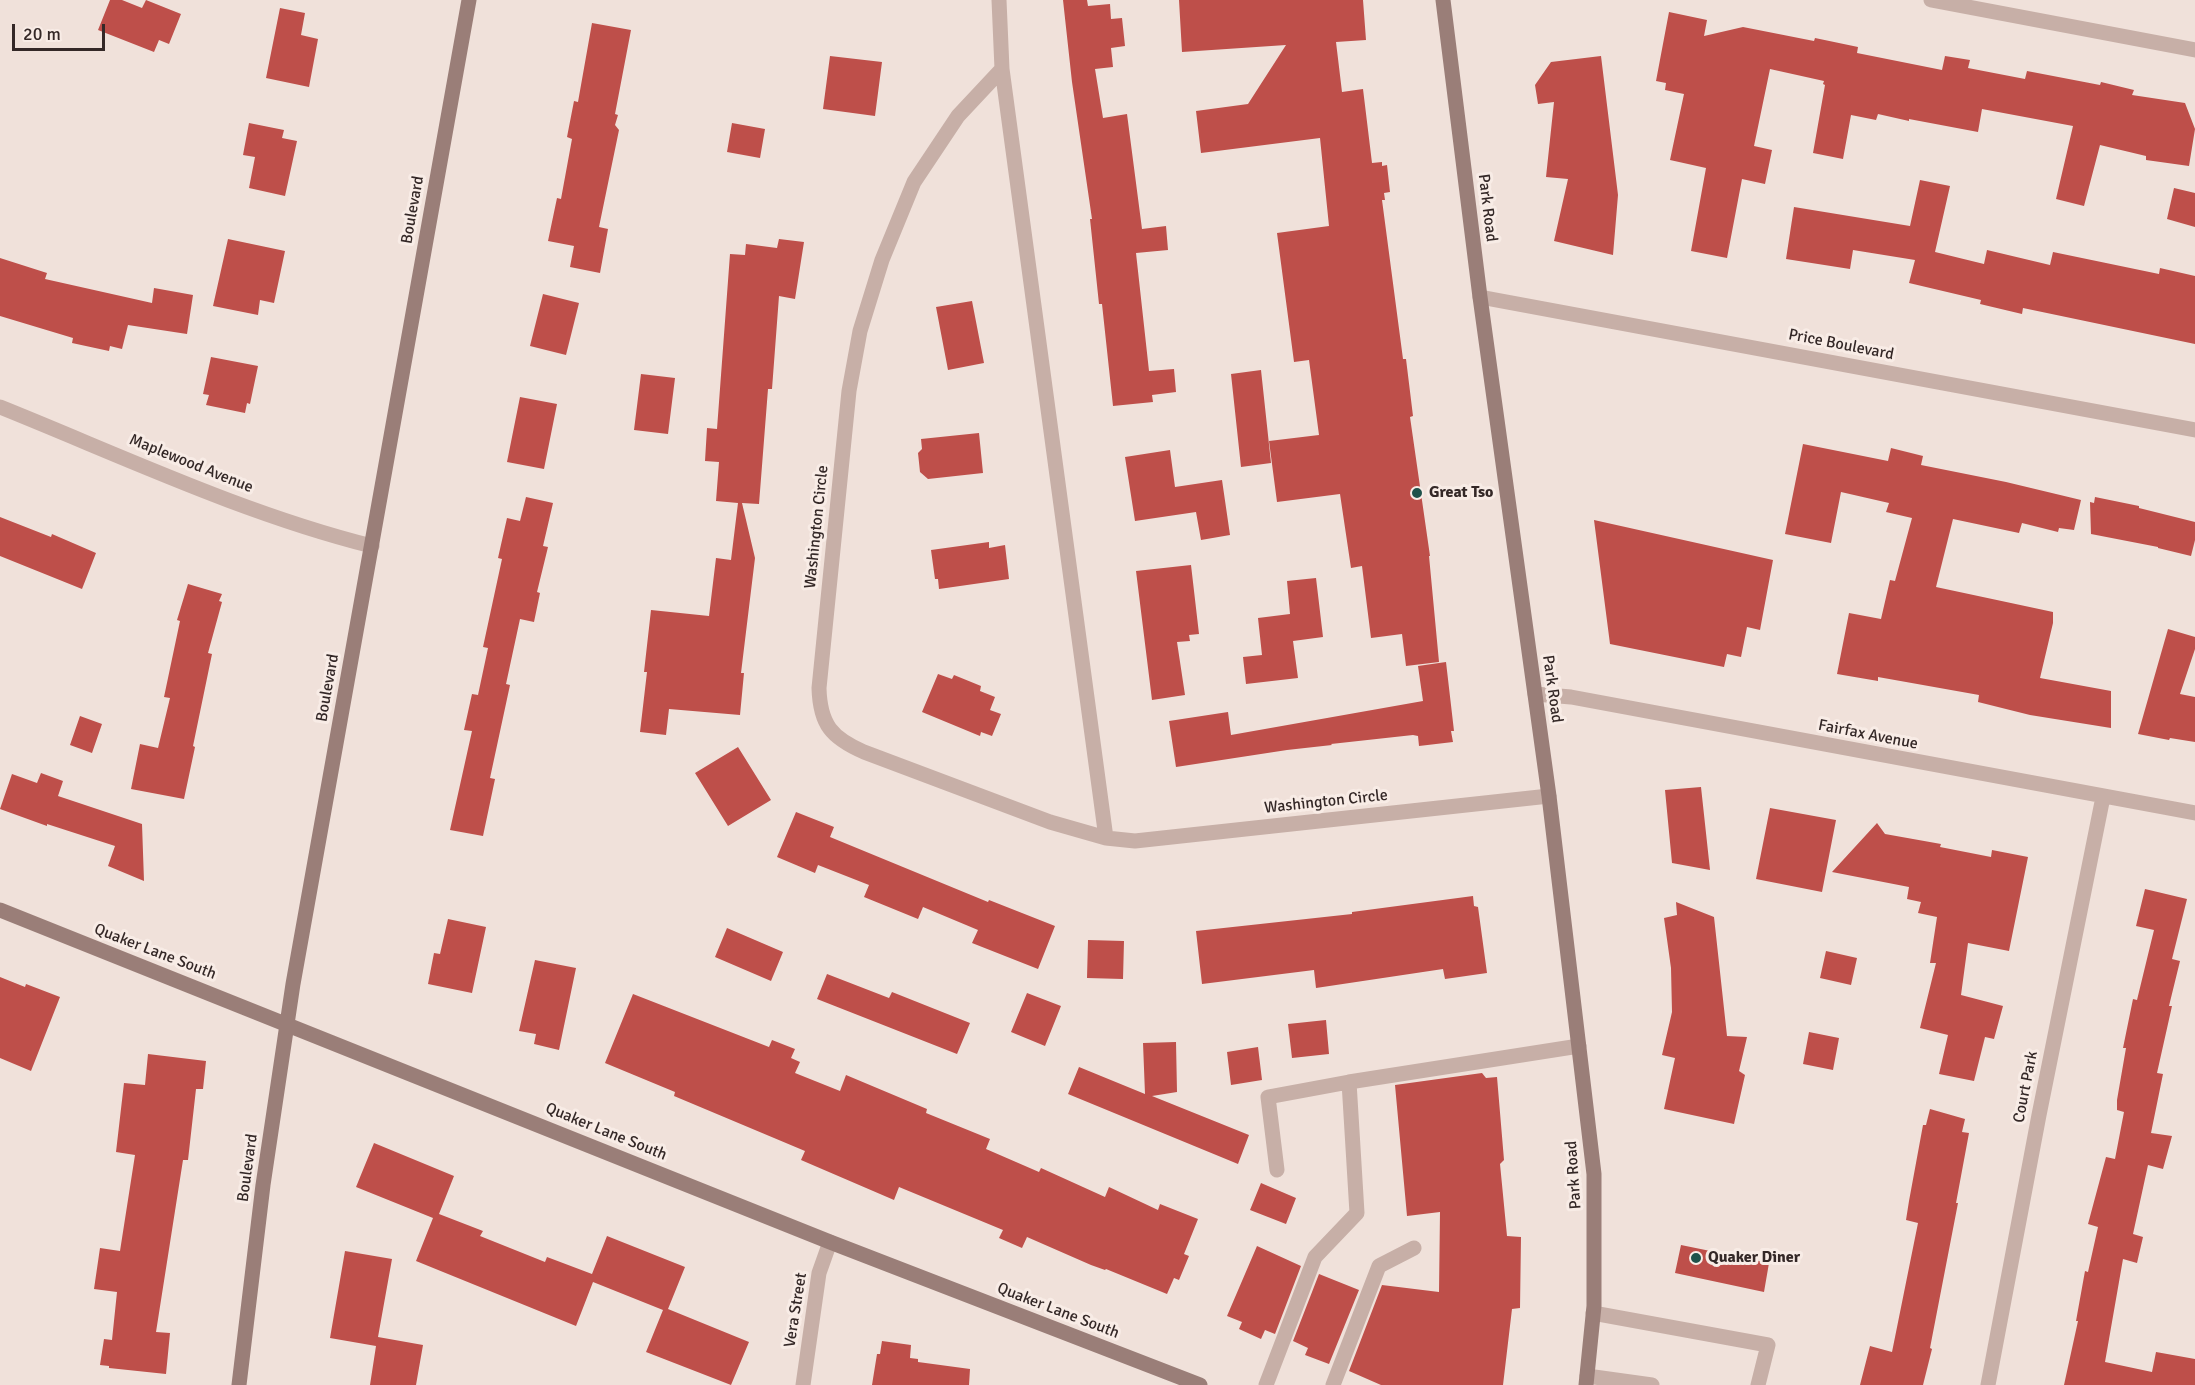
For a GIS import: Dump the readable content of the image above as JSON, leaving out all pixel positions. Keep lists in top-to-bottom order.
{
  "streets": {
    "main road": ["Park Road", "Boulevard", "Quaker Lane South"],
    "street": [
      "Price Boulevard",
      "Maplewood Avenue",
      "Washington Circle",
      "Fairfax Avenue",
      "Court Park",
      "Vera Street"
    ]
  },
  "crossings": [
    ["Park Road", "Price Boulevard"],
    ["Park Road", "Washington Circle"],
    ["Park Road", "Fairfax Avenue"],
    ["Boulevard", "Maplewood Avenue"],
    ["Boulevard", "Quaker Lane South"],
    ["Fairfax Avenue", "Court Park"],
    ["Quaker Lane South", "Vera Street"]
  ],
  "places": ["Great Tso", "Quaker Diner"],
  "scale_bar": "20 m"
}
